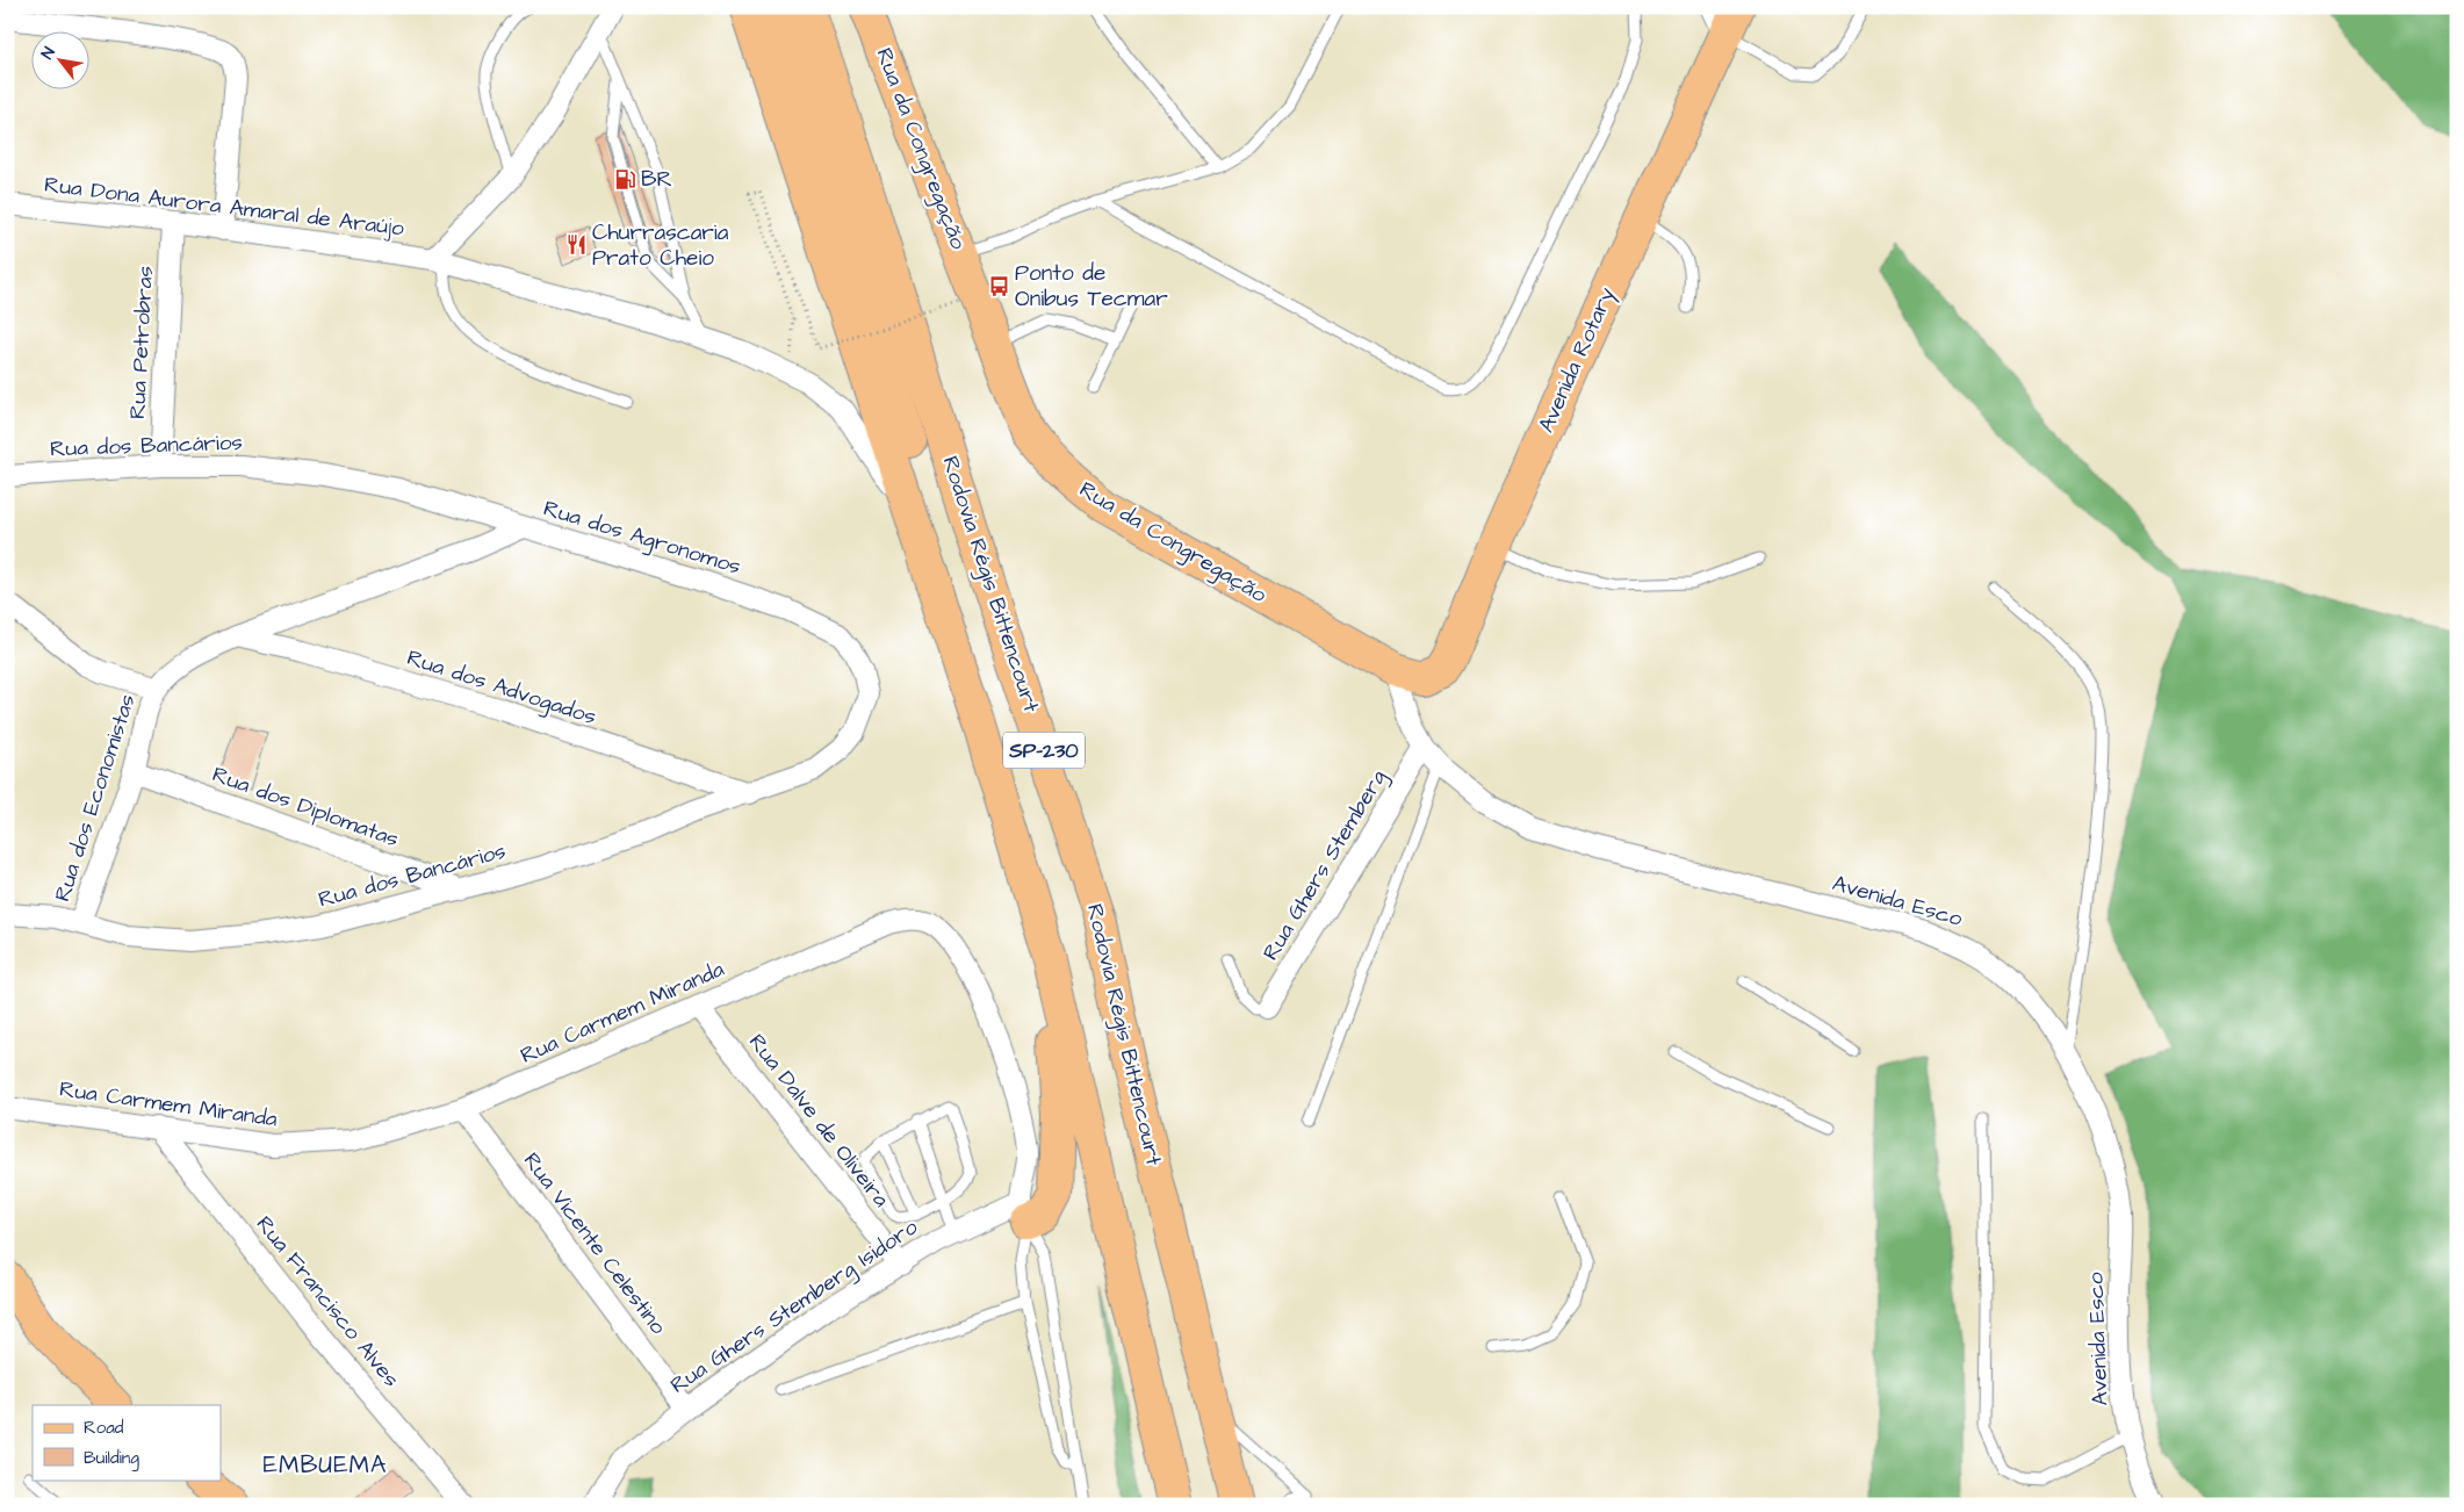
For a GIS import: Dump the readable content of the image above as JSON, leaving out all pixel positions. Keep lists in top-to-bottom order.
{
  "streets": {
    "main road": [
      "Rua da Congregação",
      "Avenida Rotary",
      "Rodovia Régis Bittencourt",
      "SP-230"
    ],
    "street": [
      "Rua Dona Aurora Amaral de Araújo",
      "Rua Petrobras",
      "Rua dos Bancários",
      "Rua dos Agronomos",
      "Rua dos Advogados",
      "Rua dos Economistas",
      "Rua dos Diplomatas",
      "Rua Ghers Stemberg",
      "Avenida Esco",
      "Rua Carmem Miranda",
      "Rua Dalve de Oliveira",
      "Rua Vicente Celestino",
      "Rua Francisco Alves",
      "Rua Ghers Stemberg Isidoro"
    ]
  },
  "crossings": [
    ["Rua da Congregação", "Avenida Rotary"],
    ["Rua da Congregação", "Avenida Esco"],
    ["Rua Dona Aurora Amaral de Araújo", "Rua Petrobras"],
    ["Rua Petrobras", "Rua dos Bancários"],
    ["Avenida Rotary", "Avenida Esco"],
    ["Rua dos Bancários", "Rua dos Agronomos"],
    ["Rua dos Bancários", "Rua dos Advogados"],
    ["Rua dos Bancários", "Rua dos Economistas"],
    ["Rua dos Bancários", "Rua dos Diplomatas"],
    ["Rua dos Agronomos", "Rua dos Advogados"],
    ["Rua dos Agronomos", "Rua dos Economistas"],
    ["Rua dos Economistas", "Rua dos Diplomatas"],
    ["Rua Ghers Stemberg", "Avenida Esco"],
    ["Rua Carmem Miranda", "Rua Dalve de Oliveira"],
    ["Rua Carmem Miranda", "Rua Vicente Celestino"],
    ["Rua Carmem Miranda", "Rua Francisco Alves"],
    ["Rua Carmem Miranda", "Rua Ghers Stemberg Isidoro"],
    ["Rua Dalve de Oliveira", "Rua Ghers Stemberg Isidoro"],
    ["Rua Vicente Celestino", "Rua Ghers Stemberg Isidoro"]
  ],
  "districts": ["EMBUEMA"],
  "places": {
    "fuel station": ["BR"],
    "restaurant": ["Churrascaria Prato Cheio"],
    "bus stop": ["Ponto de Onibus Tecmar"]
  },
  "legend": ["Road", "Building"],
  "north": "top left"
}
